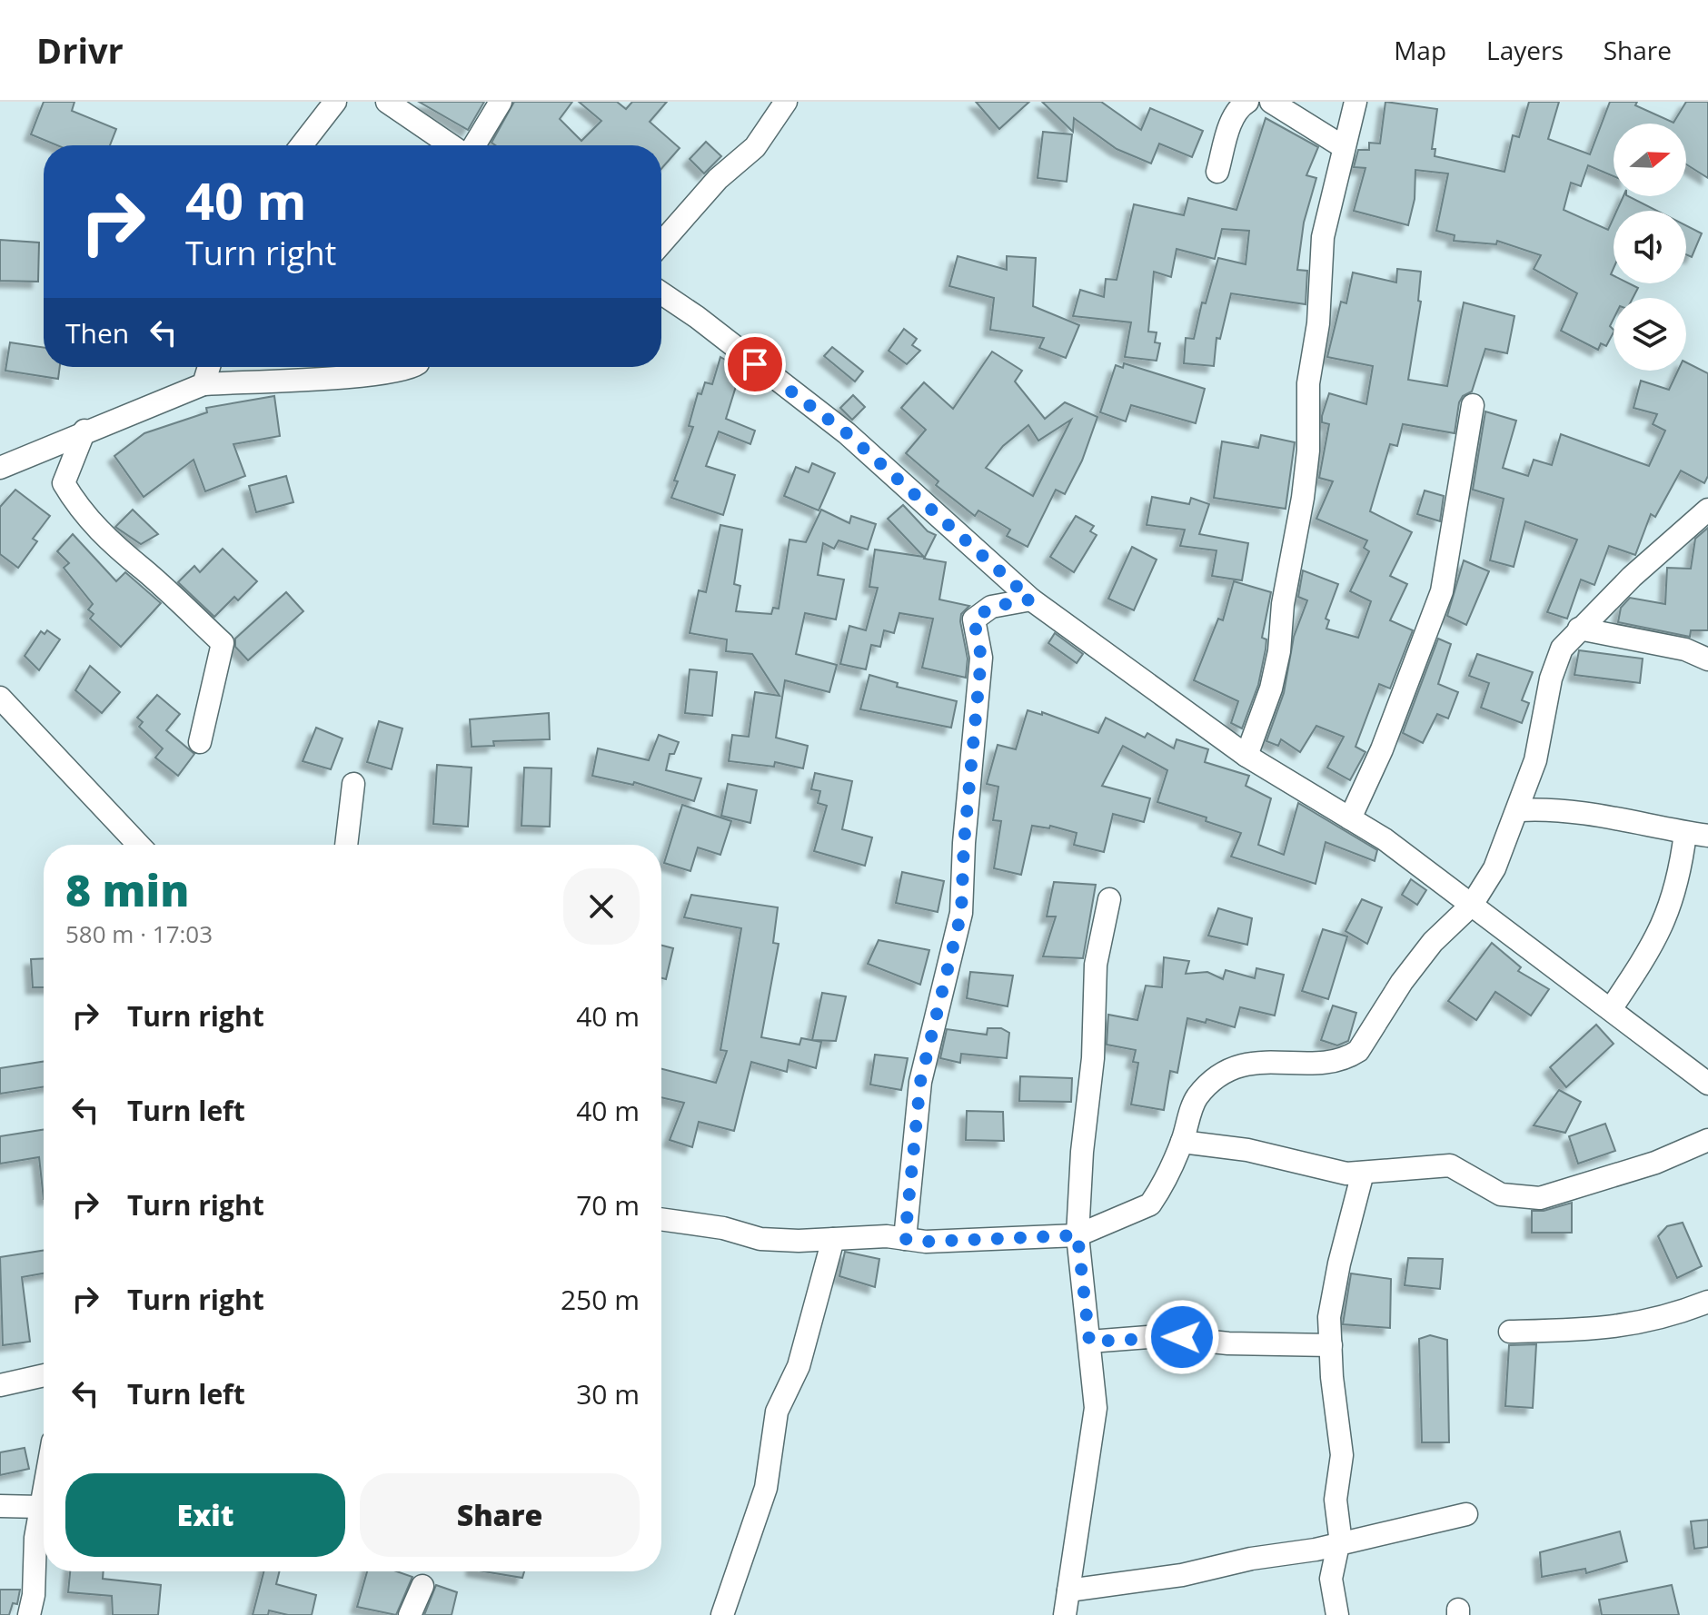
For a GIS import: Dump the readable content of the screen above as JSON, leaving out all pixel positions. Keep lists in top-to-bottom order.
{
  "north": "right",
  "page": {
    "header": "Drivr",
    "nav": ["Map", "Layers", "Share"],
    "turn": ["40 m", "Turn right"],
    "then": "Then",
    "heading": ["8 min", "580 m · 17:03"],
    "list": [
      {
        "name": "Turn right",
        "value": "40 m"
      },
      {
        "name": "Turn left",
        "value": "40 m"
      },
      {
        "name": "Turn right",
        "value": "70 m"
      },
      {
        "name": "Turn right",
        "value": "250 m"
      },
      {
        "name": "Turn left",
        "value": "30 m"
      }
    ],
    "buttons": ["Exit", "Share"]
  }
}
